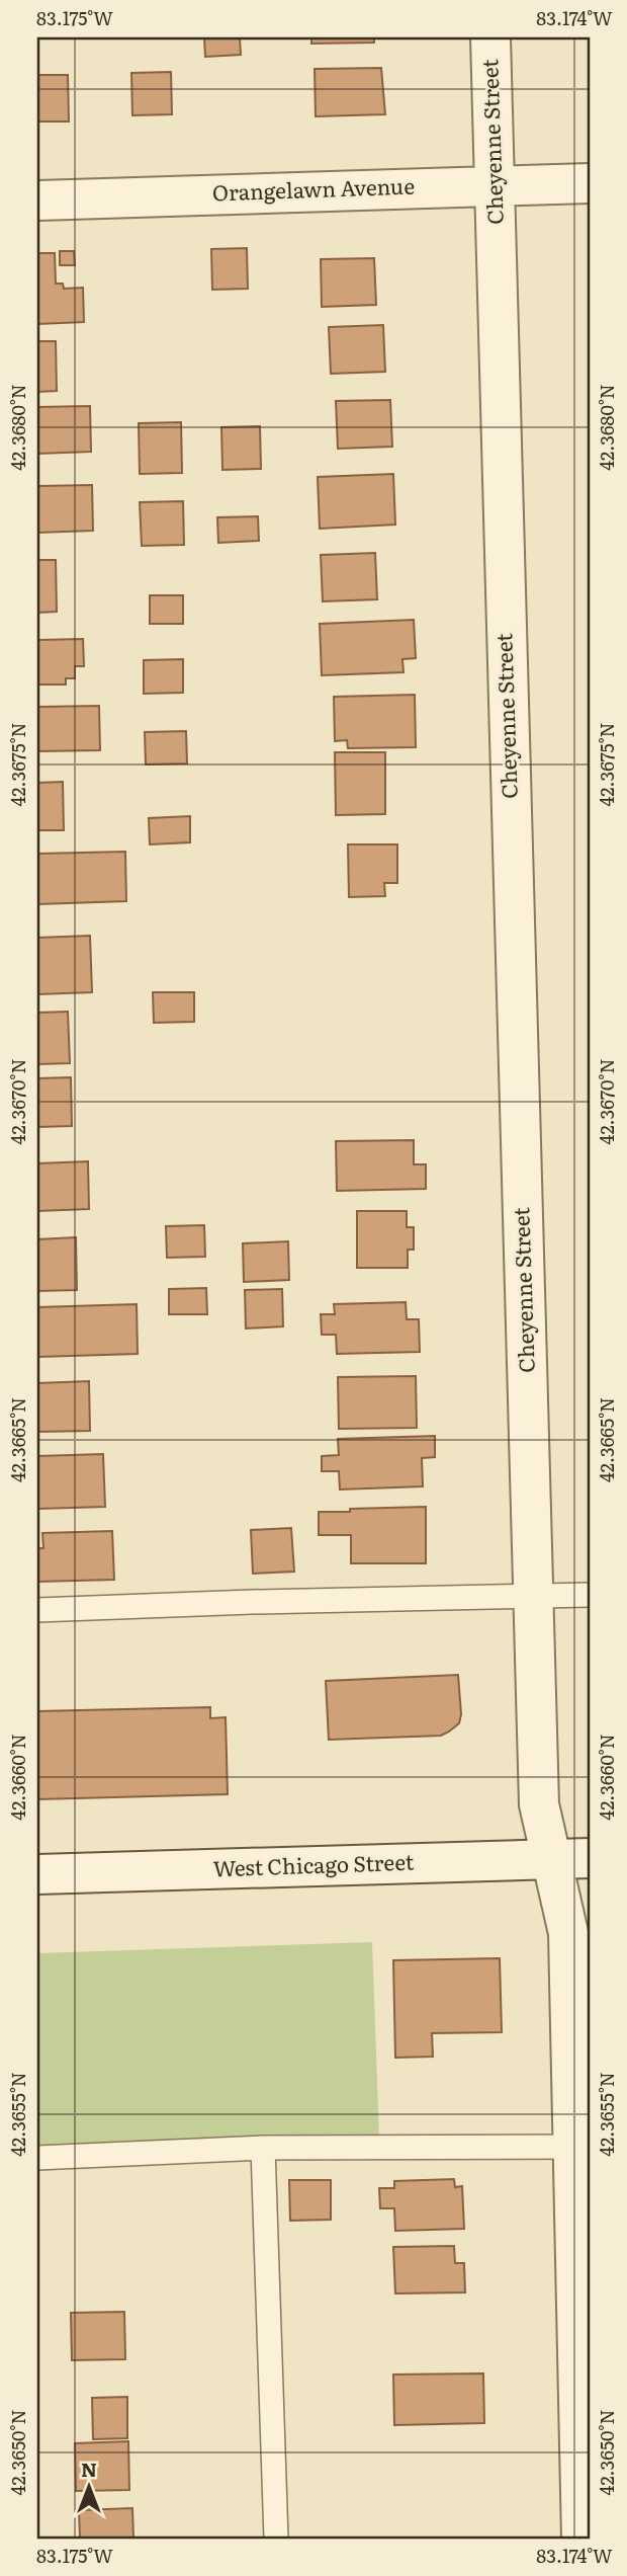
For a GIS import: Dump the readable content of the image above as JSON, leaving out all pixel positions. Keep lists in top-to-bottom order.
{
  "streets": {
    "street": ["Cheyenne Street", "Orangelawn Avenue", "West Chicago Street"]
  },
  "crossings": [
    ["Cheyenne Street", "Orangelawn Avenue"],
    ["Cheyenne Street", "West Chicago Street"]
  ],
  "north": "top",
  "coordinates": [
    "83.175°W",
    "83.174°W",
    "42.3680°N",
    "42.3675°N",
    "42.3670°N",
    "42.3665°N",
    "42.3660°N",
    "42.3655°N",
    "42.3650°N"
  ]
}
